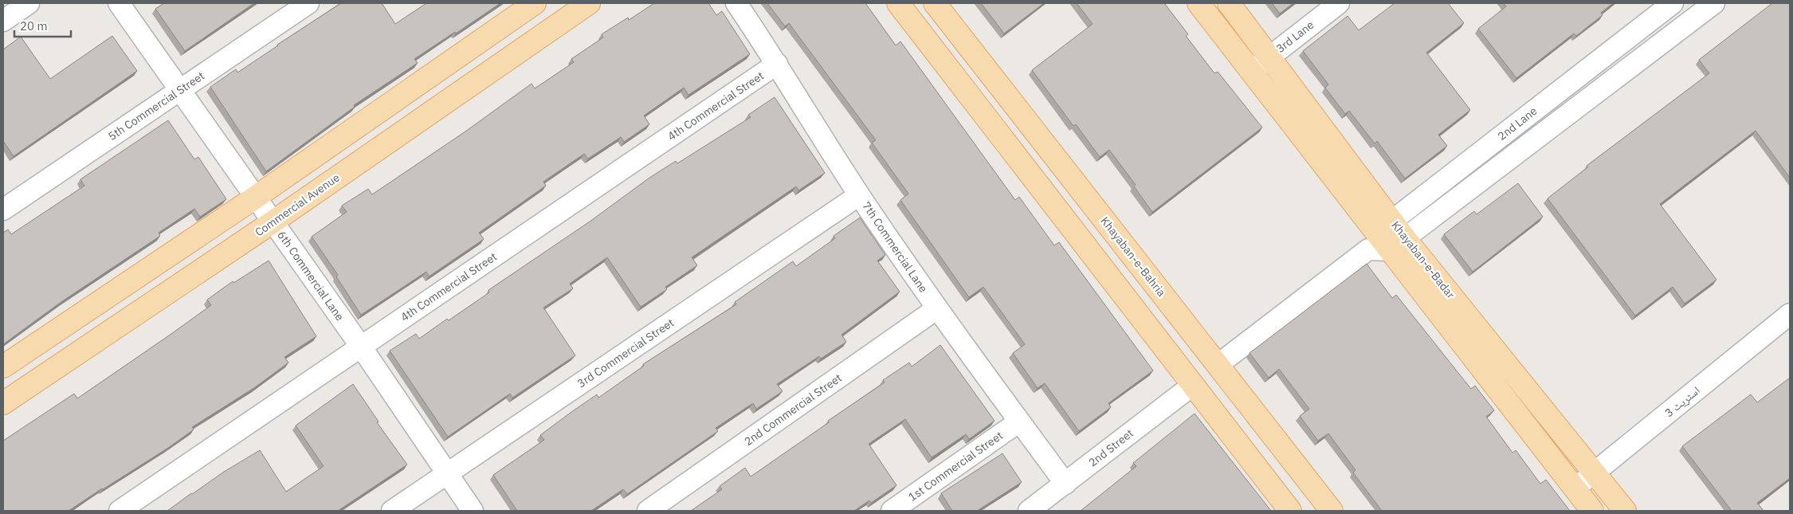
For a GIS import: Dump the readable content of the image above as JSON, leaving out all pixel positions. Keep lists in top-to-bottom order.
{
  "streets": {
    "main road": ["Commercial Avenue", "Khayaban-e-Bahria", "Khayaban-e-Badar"],
    "street": [
      "3rd Lane",
      "5th Commercial Street",
      "4th Commercial Street",
      "2nd Lane",
      "7th Commercial Lane",
      "6th Commercial Lane",
      "3rd Commercial Street",
      "اسٹریٹ 3",
      "2nd Commercial Street",
      "2nd Street",
      "1st Commercial Street"
    ]
  },
  "crossings": [
    ["3rd Lane", "Khayaban-e-Badar"],
    ["5th Commercial Street", "6th Commercial Lane"],
    ["4th Commercial Street", "7th Commercial Lane"],
    ["4th Commercial Street", "6th Commercial Lane"],
    ["2nd Lane", "Khayaban-e-Badar"],
    ["Commercial Avenue", "6th Commercial Lane"],
    ["7th Commercial Lane", "3rd Commercial Street"],
    ["7th Commercial Lane", "2nd Commercial Street"],
    ["7th Commercial Lane", "2nd Street"],
    ["7th Commercial Lane", "1st Commercial Street"],
    ["Khayaban-e-Badar", "اسٹریٹ 3"],
    ["6th Commercial Lane", "3rd Commercial Street"]
  ],
  "scale_bar": "20 m"
}
